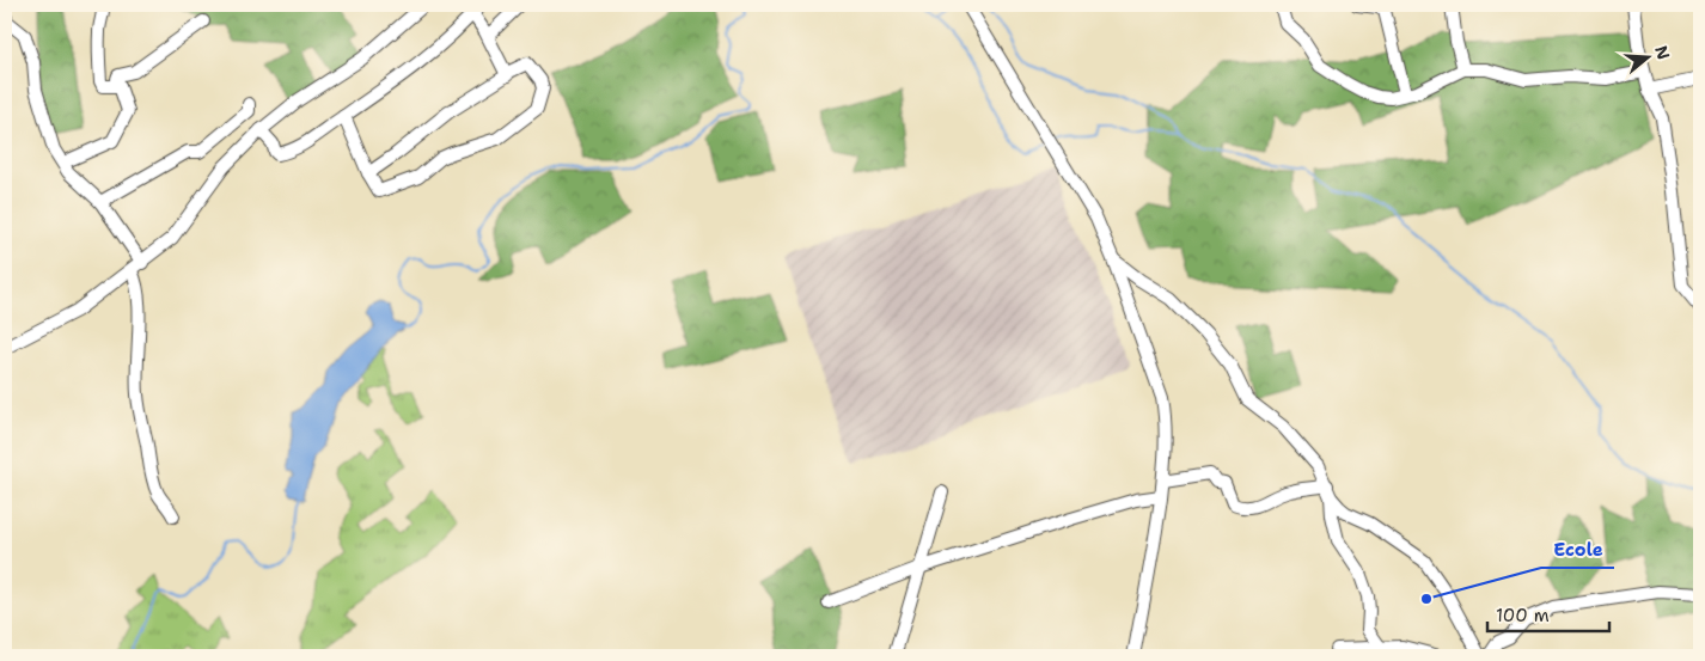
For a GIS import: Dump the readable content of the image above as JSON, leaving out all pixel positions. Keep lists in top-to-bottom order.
{
  "places": ["Ecole"],
  "scale_bar": "100 m",
  "north": "right"
}
